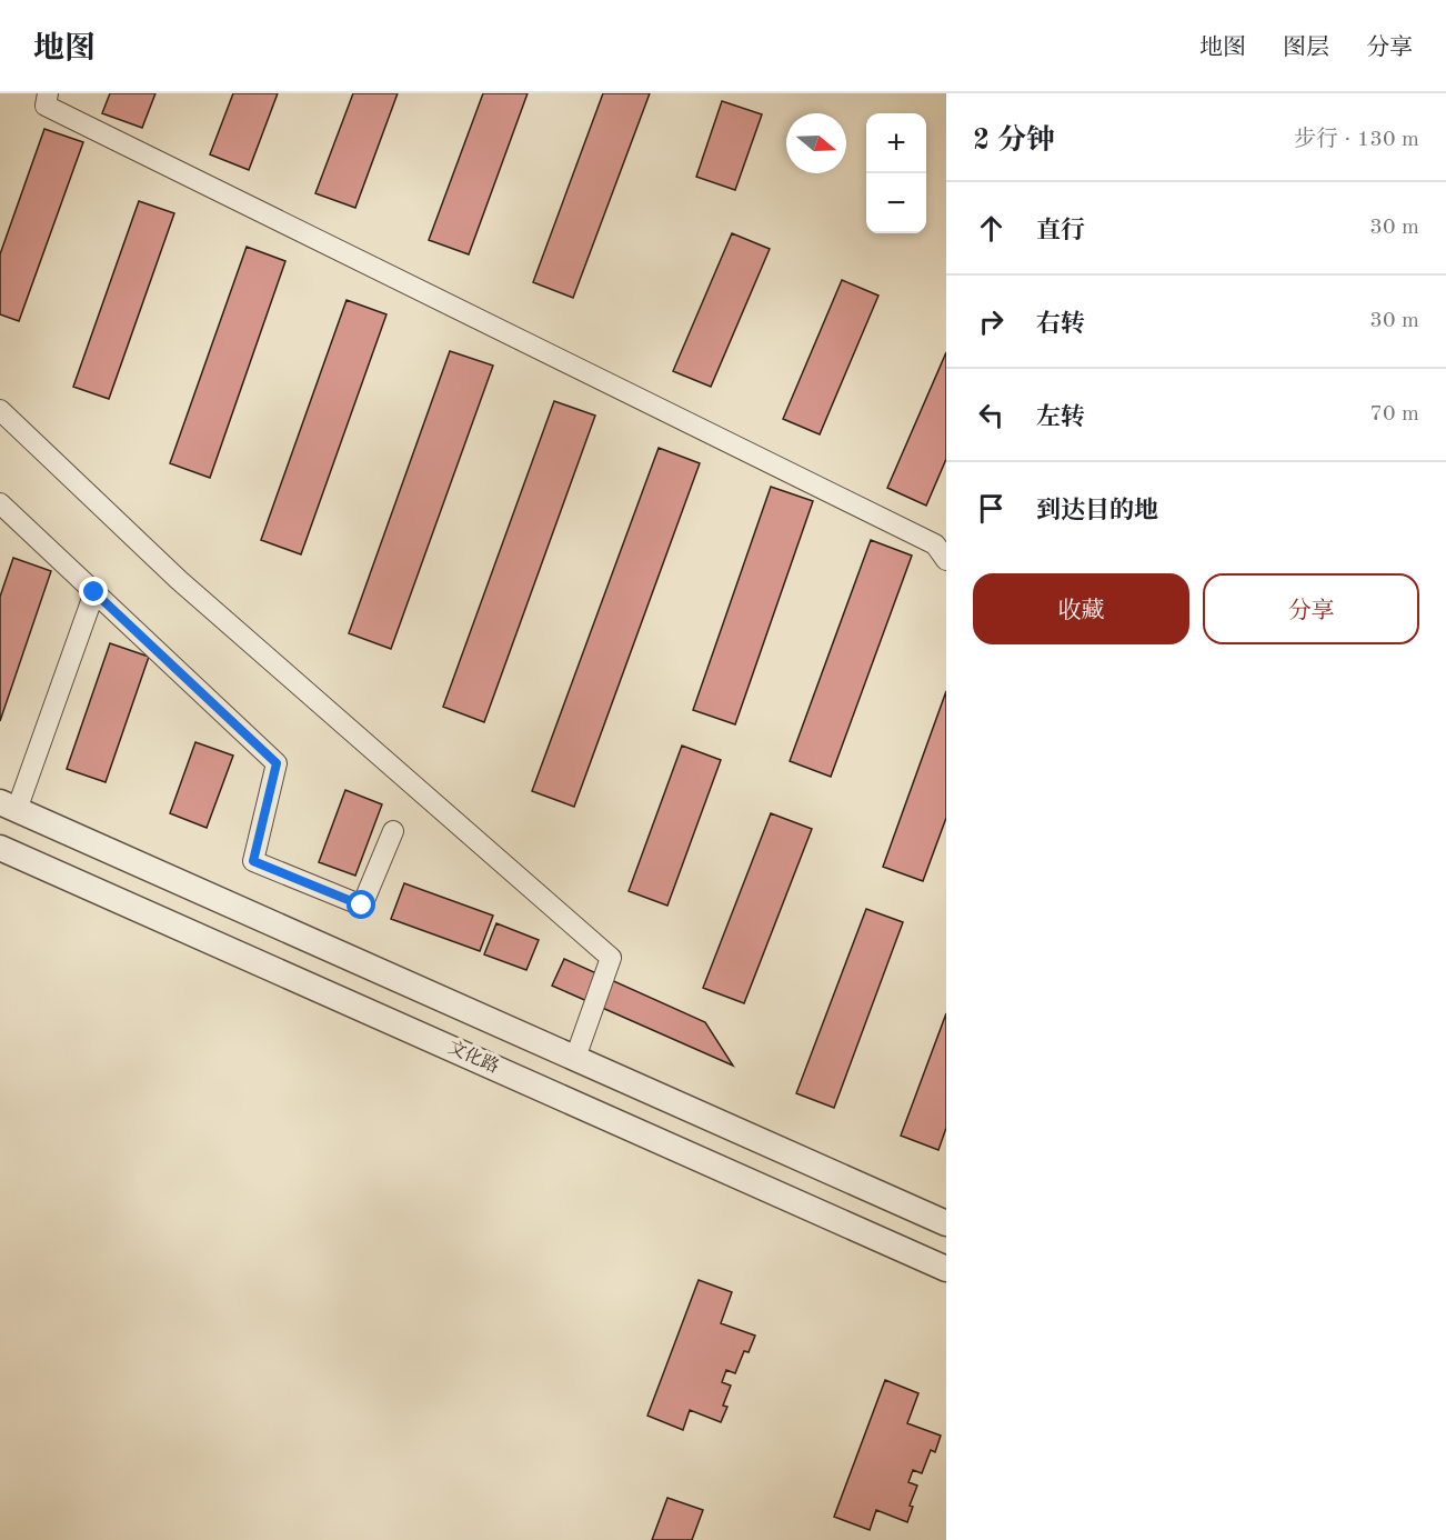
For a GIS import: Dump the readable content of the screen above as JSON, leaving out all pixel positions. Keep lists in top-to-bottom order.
{
  "streets": {
    "street": ["文化路"]
  },
  "north": "right",
  "page": {
    "header": "地图",
    "nav": ["地图", "图层", "分享"],
    "heading": ["2 分钟", "步行 · 130 m"],
    "map_buttons": ["+", "−"],
    "list": [
      ["直行", "30 m"],
      ["右转", "30 m"],
      ["左转", "70 m"],
      "到达目的地"
    ],
    "buttons": ["收藏", "分享"]
  }
}
